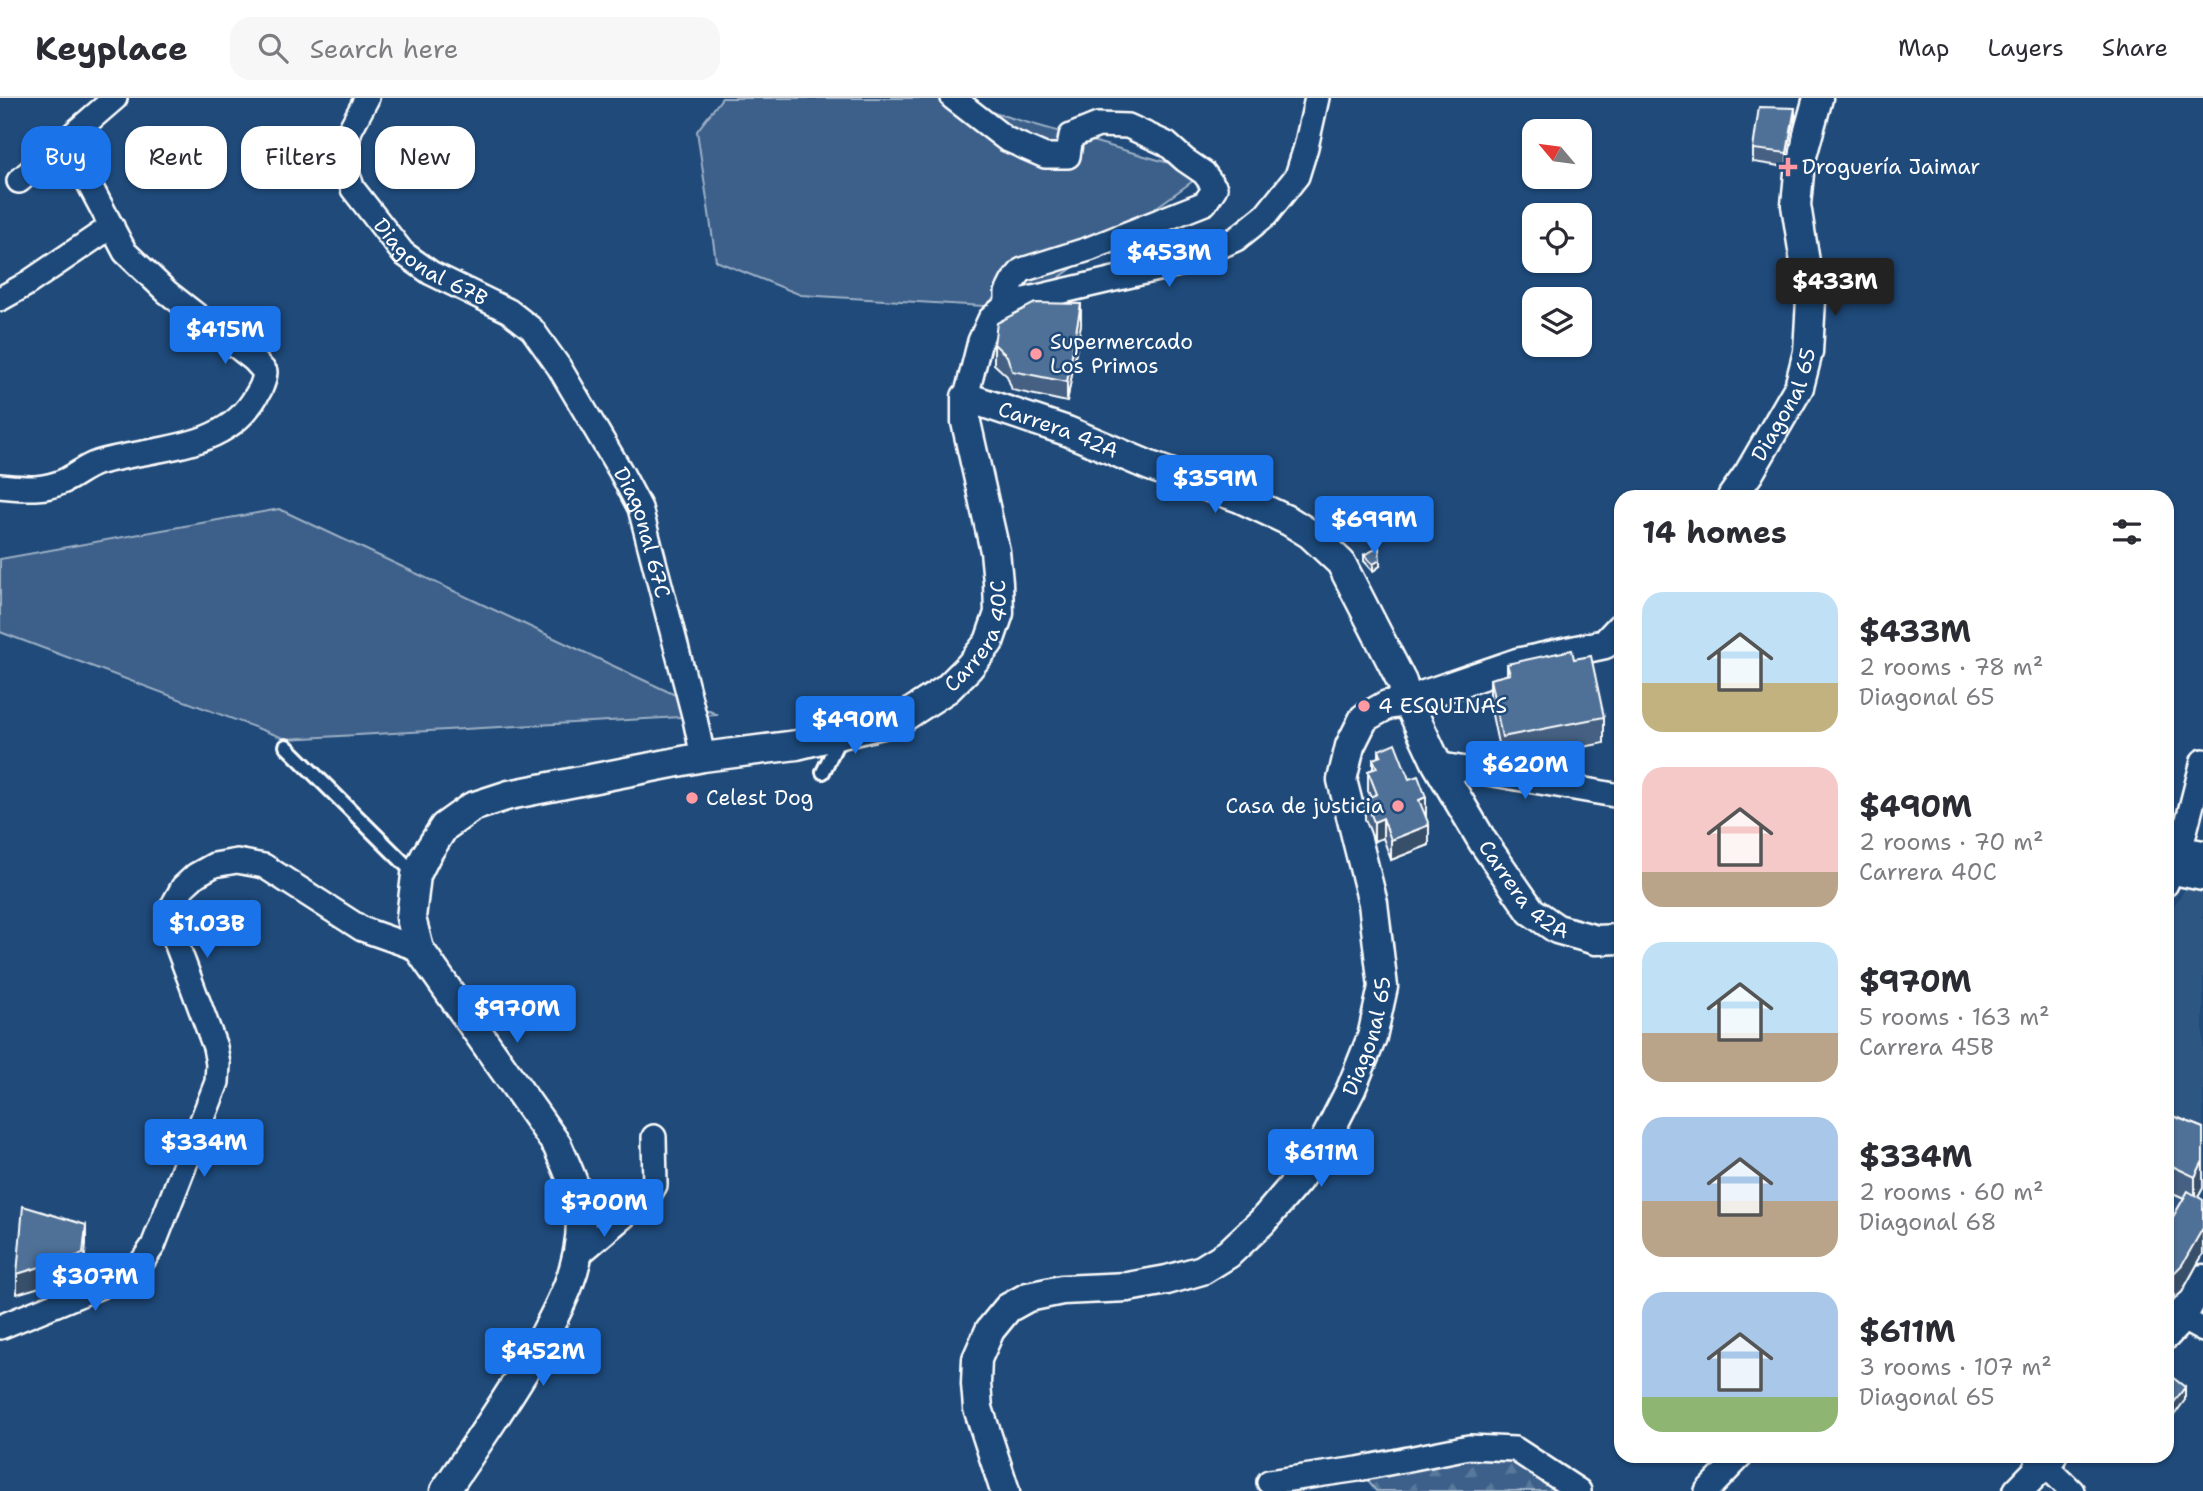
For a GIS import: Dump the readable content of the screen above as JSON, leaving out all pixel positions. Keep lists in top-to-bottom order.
{
  "streets": {
    "street": [
      "Diagonal 67B",
      "Diagonal 65",
      "Carrera 42A",
      "Diagonal 67C",
      "Carrera 40C"
    ]
  },
  "crossings": [
    ["Diagonal 67B", "Diagonal 67C"],
    ["Diagonal 65", "Carrera 42A"],
    ["Carrera 42A", "Carrera 40C"],
    ["Diagonal 67C", "Carrera 40C"]
  ],
  "places": {
    "health": ["Droguería Jaimar"],
    "other": [
      "Supermercado Los Primos",
      "4 ESQUINAS",
      "Celest Dog",
      "Casa de justicia"
    ]
  },
  "north": "top left",
  "page": {
    "header": "Keyplace",
    "search": "Search here",
    "nav": ["Map", "Layers", "Share"],
    "chip": [
      "Buy",
      "Rent",
      "Filters",
      "New"
    ],
    "price": [
      "$453M",
      "$433M",
      "$415M",
      "$359M",
      "$699M",
      "$490M",
      "$620M",
      "$1.03B",
      "$970M",
      "$334M",
      "$611M",
      "$700M",
      "$307M",
      "$452M"
    ],
    "heading": "14 homes",
    "list": [
      {
        "name": "$433M",
        "note": "2 rooms · 78 m² · Diagonal 65"
      },
      {
        "name": "$490M",
        "note": "2 rooms · 70 m² · Carrera 40C"
      },
      {
        "name": "$970M",
        "note": "5 rooms · 163 m² · Carrera 45B"
      },
      {
        "name": "$334M",
        "note": "2 rooms · 60 m² · Diagonal 68"
      },
      {
        "name": "$611M",
        "note": "3 rooms · 107 m² · Diagonal 65"
      }
    ]
  }
}
